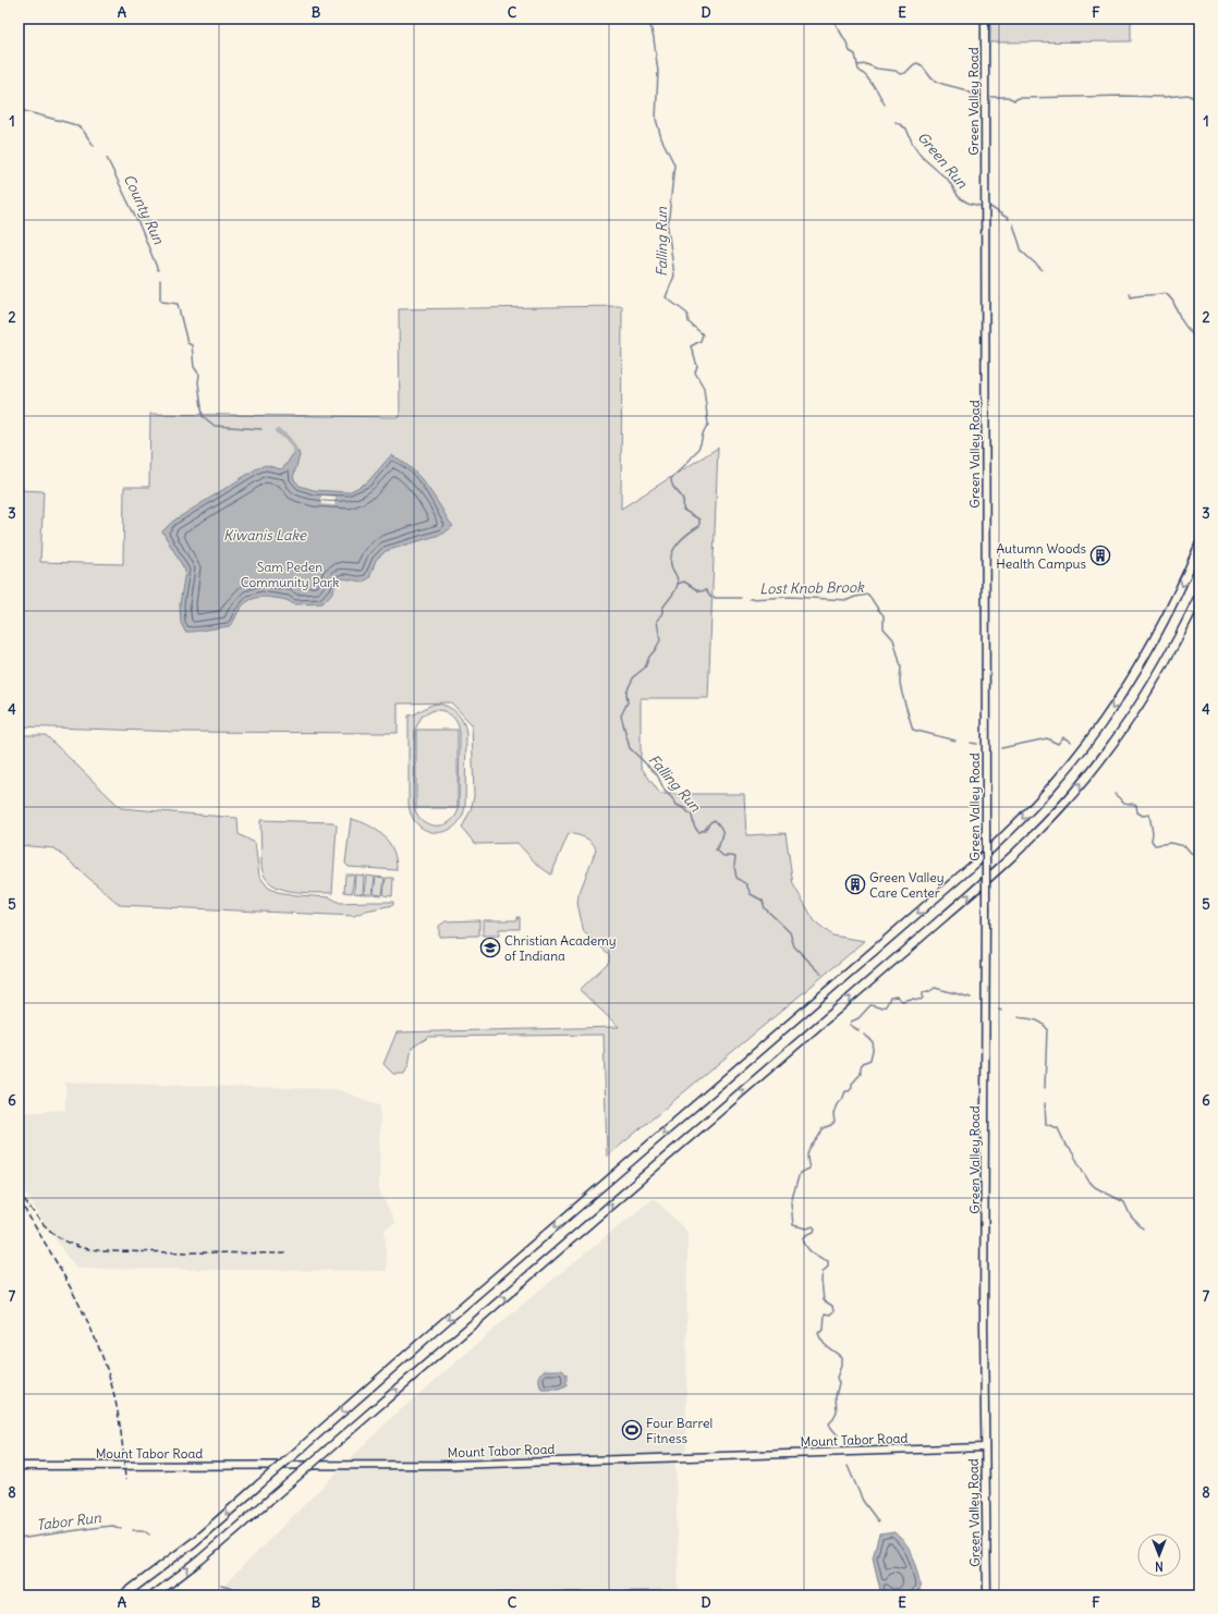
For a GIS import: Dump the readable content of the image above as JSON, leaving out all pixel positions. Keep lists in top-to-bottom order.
{
  "streets": {
    "street": ["Green Valley Road", "Mount Tabor Road"]
  },
  "crossings": [
    ["Green Valley Road", "Mount Tabor Road"]
  ],
  "water": [
    "Green Run",
    "County Run",
    "Falling Run",
    "Kiwanis Lake",
    "Lost Knob Brook",
    "Tabor Run"
  ],
  "parks": ["Sam Peden Community Park"],
  "places": {
    "building": ["Autumn Woods Health Campus", "Green Valley Care Center"],
    "school or university": ["Christian Academy of Indiana"],
    "sports": ["Four Barrel Fitness"]
  },
  "north": "bottom",
  "grid": {
    "columns": [
      "A",
      "B",
      "C",
      "D",
      "E",
      "F"
    ],
    "rows": [
      "1",
      "2",
      "3",
      "4",
      "5",
      "6",
      "7",
      "8"
    ]
  }
}
